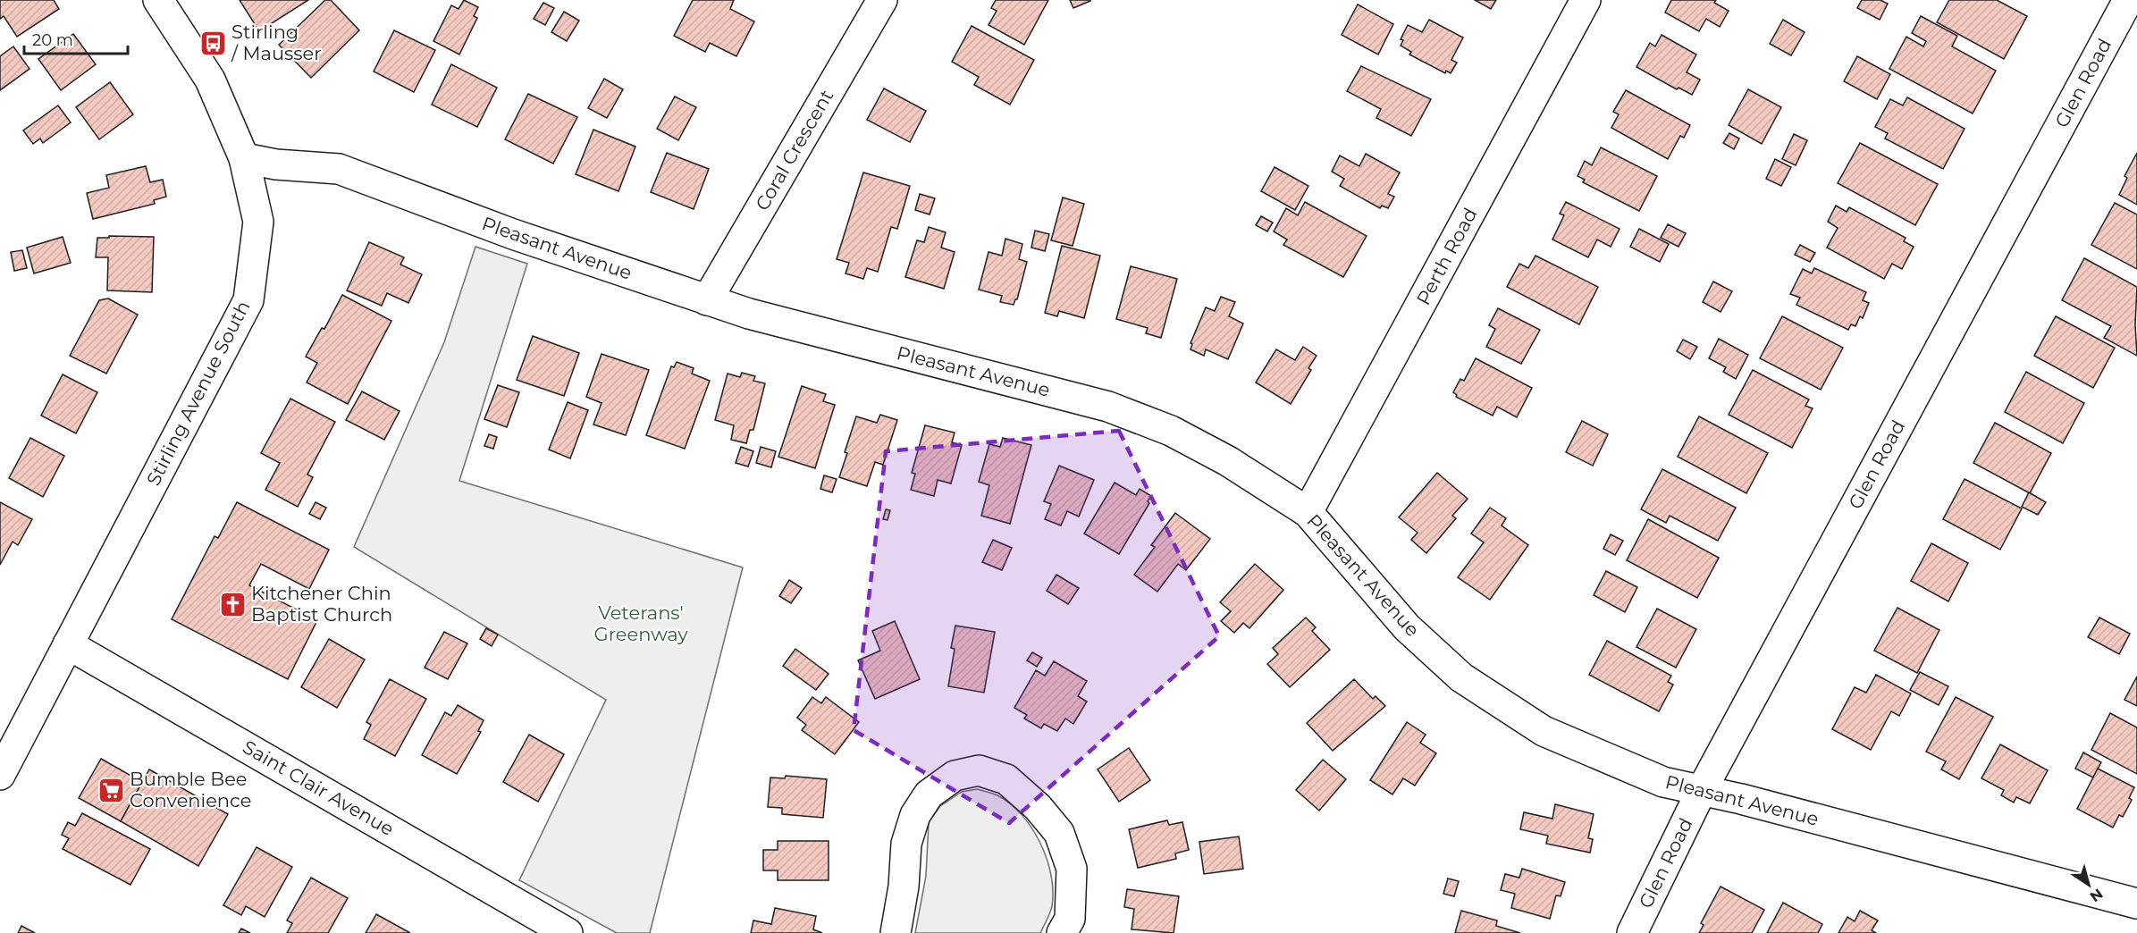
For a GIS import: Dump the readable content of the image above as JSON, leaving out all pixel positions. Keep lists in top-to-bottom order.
{
  "streets": {
    "street": [
      "Glen Road",
      "Coral Crescent",
      "Pleasant Avenue",
      "Perth Road",
      "Stirling Avenue South",
      "Saint Clair Avenue"
    ]
  },
  "crossings": [
    ["Glen Road", "Pleasant Avenue"],
    ["Coral Crescent", "Pleasant Avenue"],
    ["Pleasant Avenue", "Perth Road"],
    ["Pleasant Avenue", "Stirling Avenue South"],
    ["Stirling Avenue South", "Saint Clair Avenue"]
  ],
  "parks": ["Veterans' Greenway"],
  "places": {
    "bus stop": ["Stirling / Mausser"],
    "church": ["Kitchener Chin Baptist Church"],
    "supermarket": ["Bumble Bee Convenience"]
  },
  "scale_bar": "20 m",
  "north": "bottom right"
}
